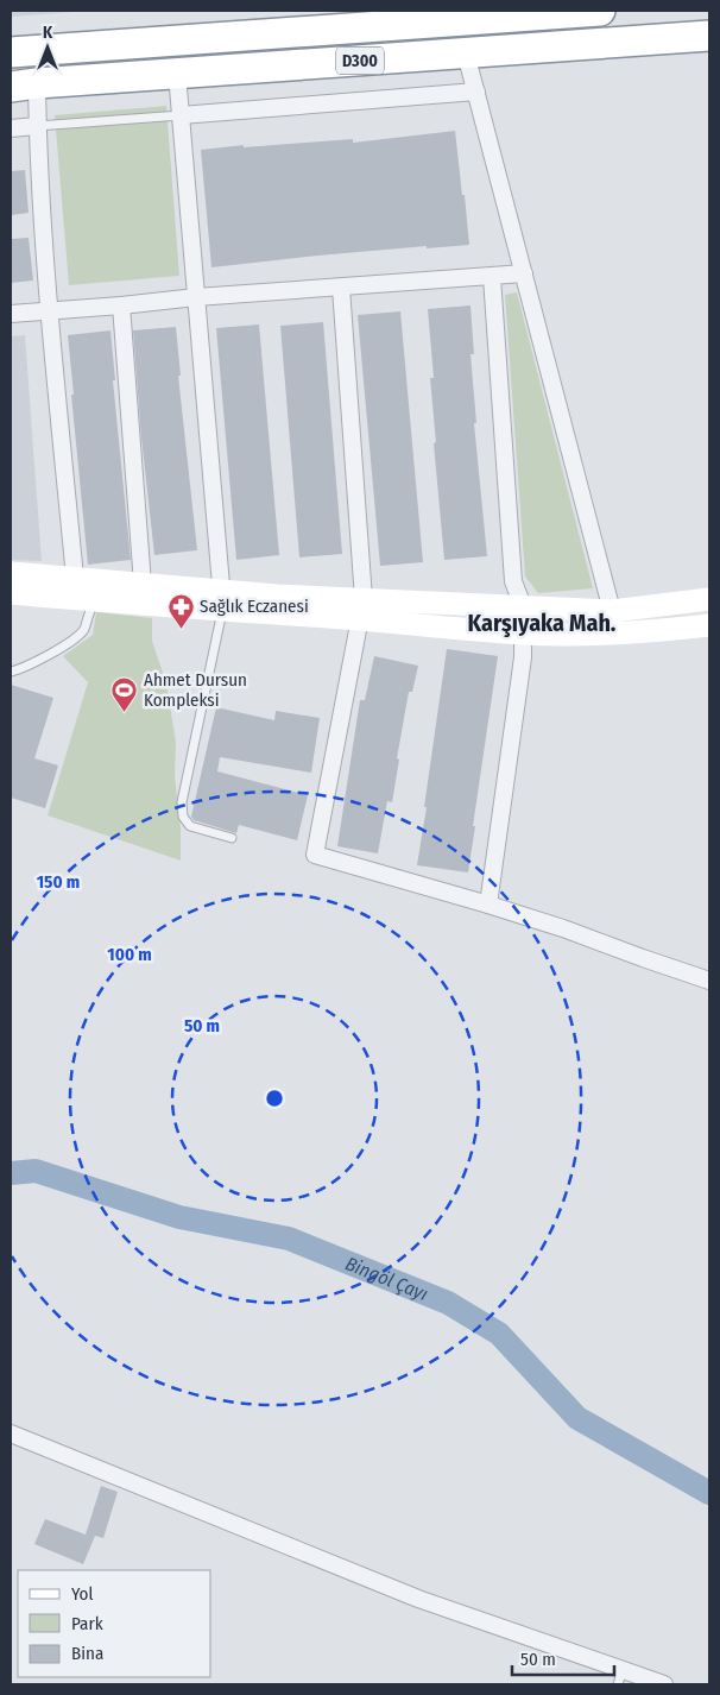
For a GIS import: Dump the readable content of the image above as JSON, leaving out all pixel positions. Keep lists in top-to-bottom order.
{
  "streets": {
    "highway": ["D300"]
  },
  "districts": ["Karşıyaka Mah."],
  "water": ["Bingöl Çayı"],
  "places": {
    "pharmacy": ["Sağlık Eczanesi"],
    "sports": ["Ahmet Dursun Kompleksi"]
  },
  "legend": ["Yol", "Park", "Bina"],
  "scale_bar": "50 m",
  "north": "top",
  "rings": ["150 m", "100 m", "50 m"]
}
